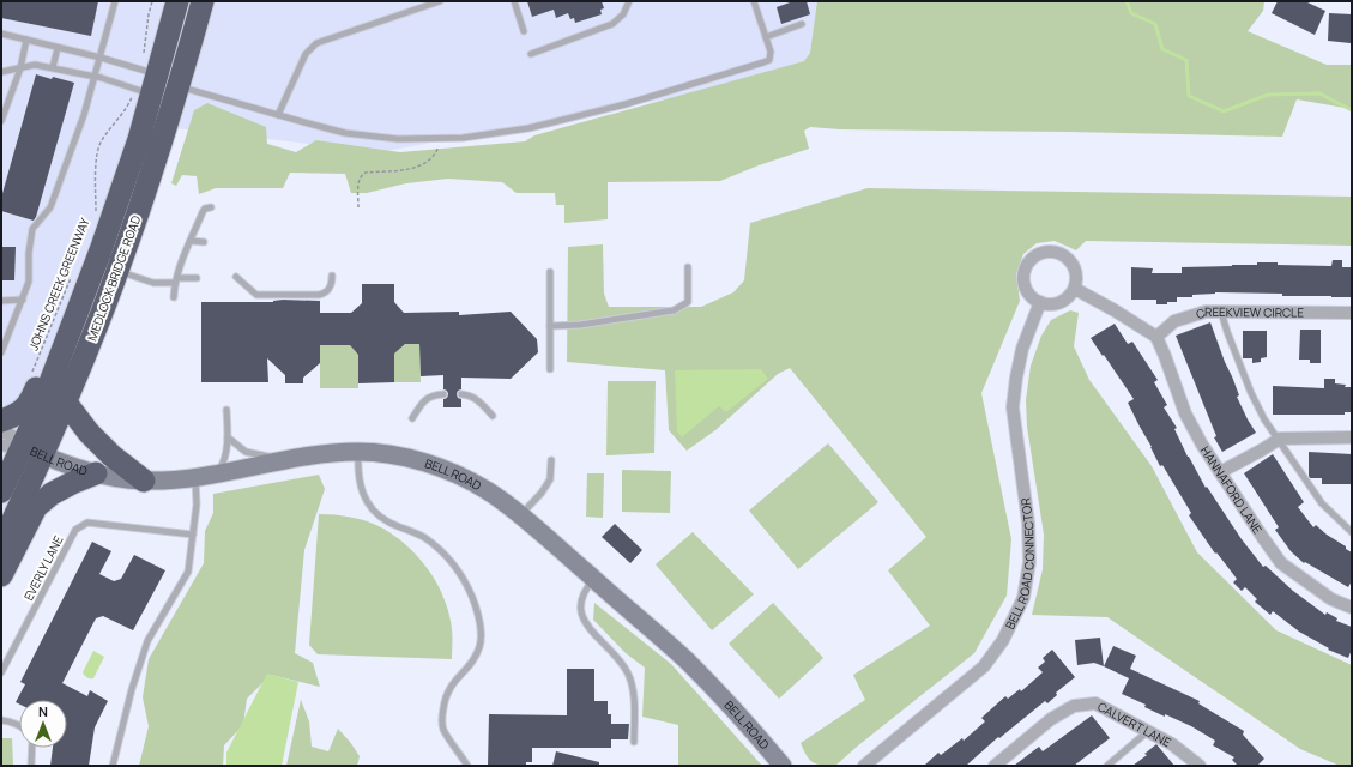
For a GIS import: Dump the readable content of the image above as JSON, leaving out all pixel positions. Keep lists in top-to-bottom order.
{
  "streets": {
    "highway": ["MEDLOCK BRIDGE ROAD"],
    "street": [
      "CREEKVIEW CIRCLE",
      "BELL ROAD",
      "HANNAFORD LANE",
      "BELL ROAD CONNECTOR",
      "CALVERT LANE"
    ],
    "lane": ["EVERLY LANE"],
    "path": ["JOHNS CREEK GREENWAY"]
  },
  "crossings": [
    ["MEDLOCK BRIDGE ROAD", "JOHNS CREEK GREENWAY"],
    ["MEDLOCK BRIDGE ROAD", "BELL ROAD"],
    ["CREEKVIEW CIRCLE", "HANNAFORD LANE"]
  ],
  "north": "top"
}
